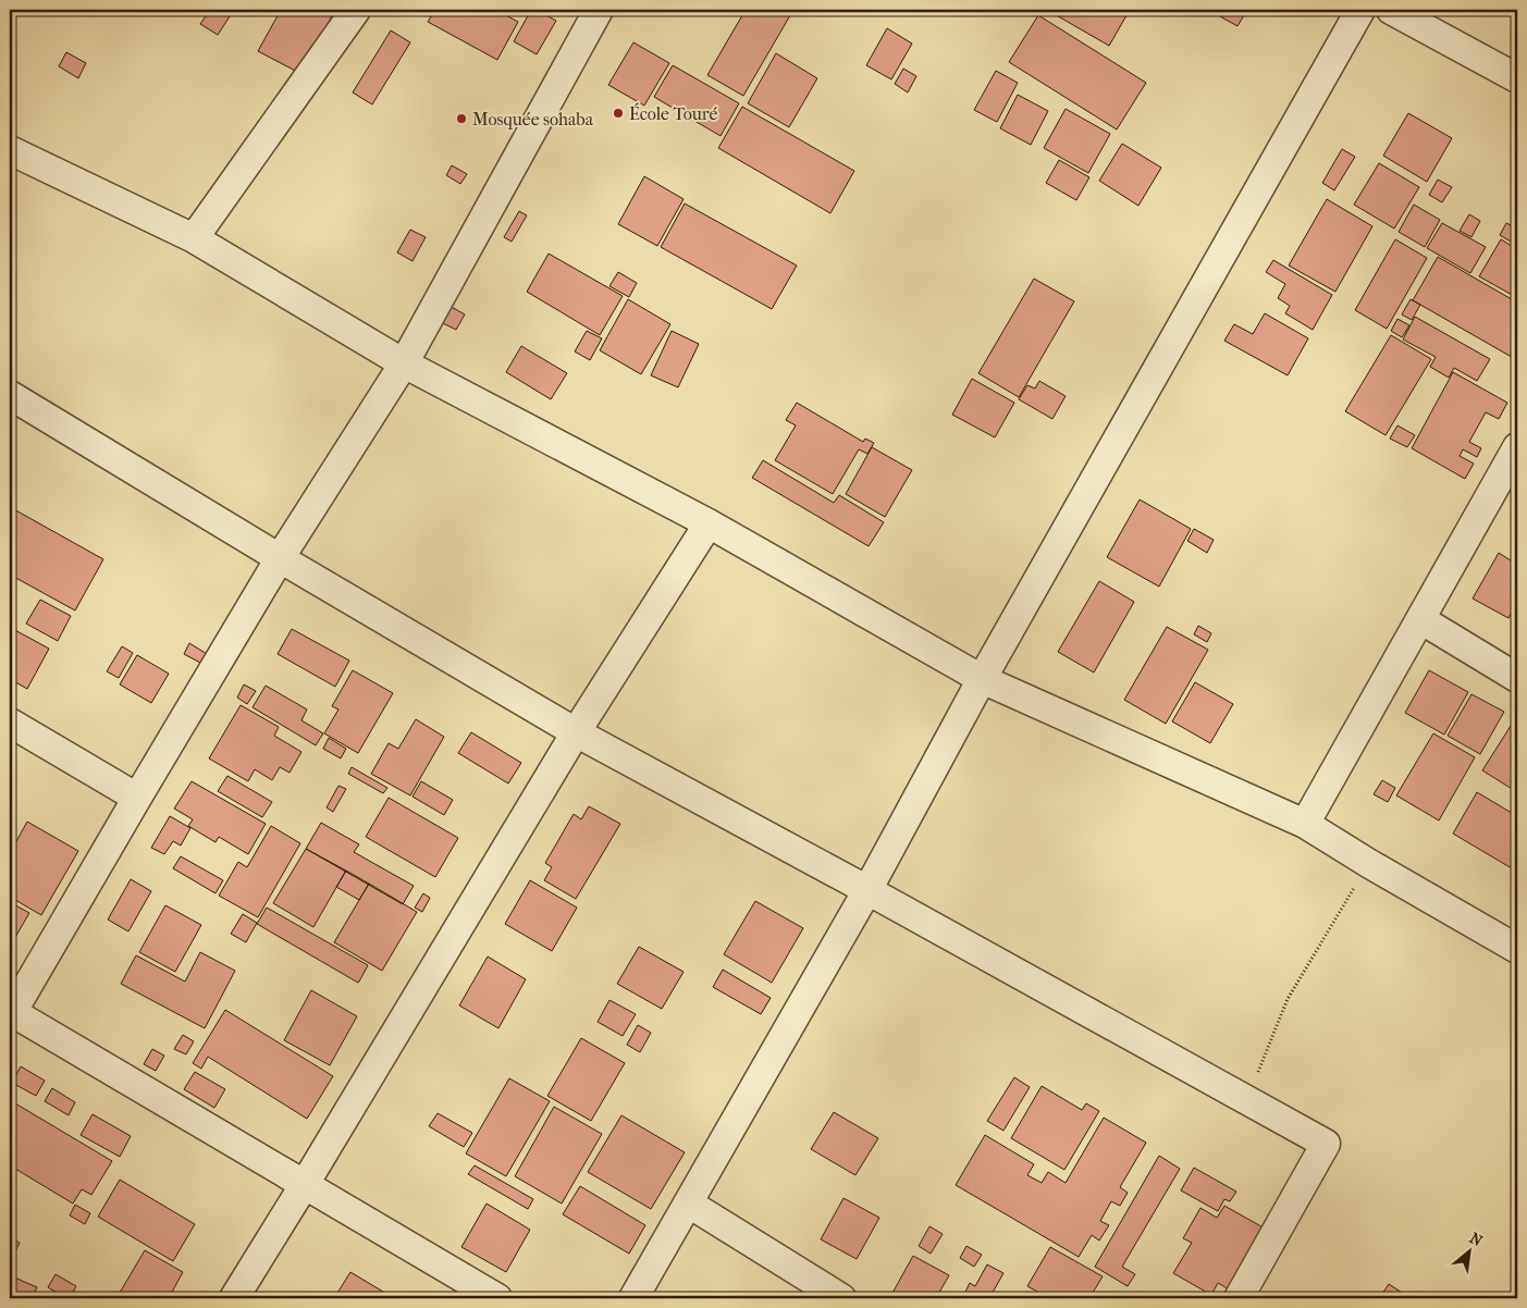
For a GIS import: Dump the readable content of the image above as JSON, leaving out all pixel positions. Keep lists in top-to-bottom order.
{
  "places": ["École Touré", "Mosquée sohaba"],
  "north": "top right"
}
